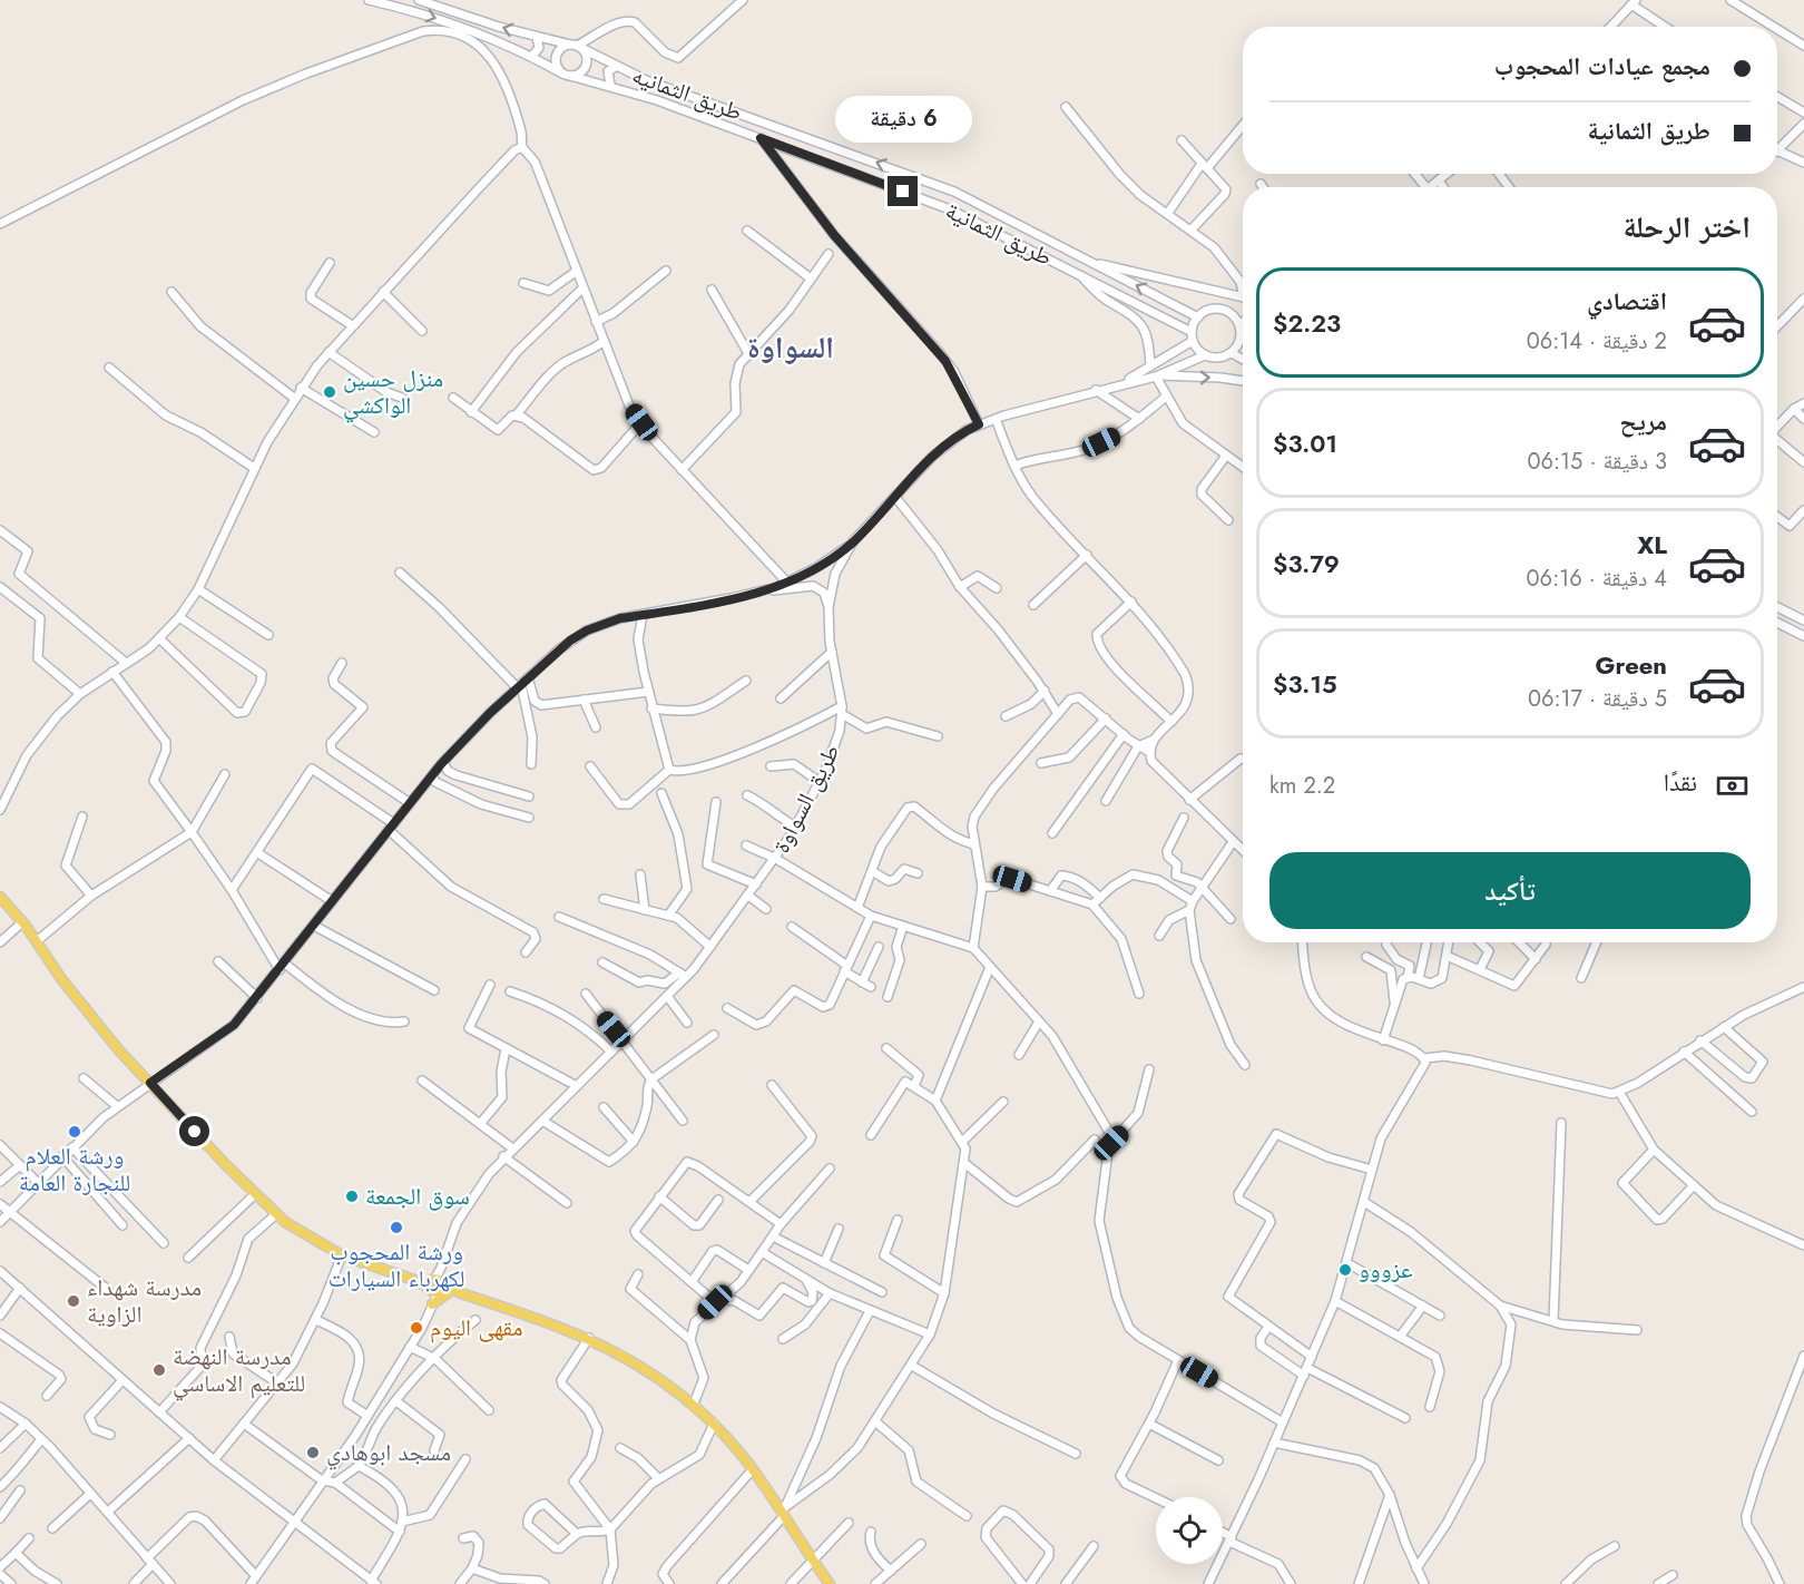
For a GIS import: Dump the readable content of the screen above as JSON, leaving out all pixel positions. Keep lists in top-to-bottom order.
{
  "streets": {
    "street": ["طريق الثمانيه", "طريق الثمانية", "طريق السواوة"]
  },
  "crossings": [
    ["طريق الثمانيه", "طريق الثمانية"],
    ["طريق الثمانيه", "طريق السواوة"],
    ["طريق الثمانية", "طريق السواوة"]
  ],
  "one_way": ["طريق الثمانيه"],
  "districts": ["السواوة"],
  "places": [
    "منزل حسين الواكشي",
    "ورشة العلام للنجارة العامة",
    "سوق الجمعة",
    "ورشة المحجوب لكهرباء السيارات",
    "عزووو",
    "مدرسة شهداء الزاوية",
    "مقهى اليوم",
    "مدرسة النهضة للتعليم الاساسي",
    "مسجد ابوهادي"
  ],
  "page": {
    "banner": ["مجمع عيادات المحجوب", "طريق الثمانية"],
    "bubble": "6 دقيقة",
    "heading": "اختر الرحلة",
    "list": [
      {
        "name": "اقتصادي",
        "note": "2 دقيقة · 06:14",
        "value": "$2.23"
      },
      {
        "name": "مريح",
        "note": "3 دقيقة · 06:15",
        "value": "$3.01"
      },
      {
        "name": "XL",
        "note": "4 دقيقة · 06:16",
        "value": "$3.79"
      },
      {
        "name": "Green",
        "note": "5 دقيقة · 06:17",
        "value": "$3.15"
      }
    ],
    "pay": ["نقدًا", "2.2 km"],
    "buttons": "تأكيد"
  }
}
